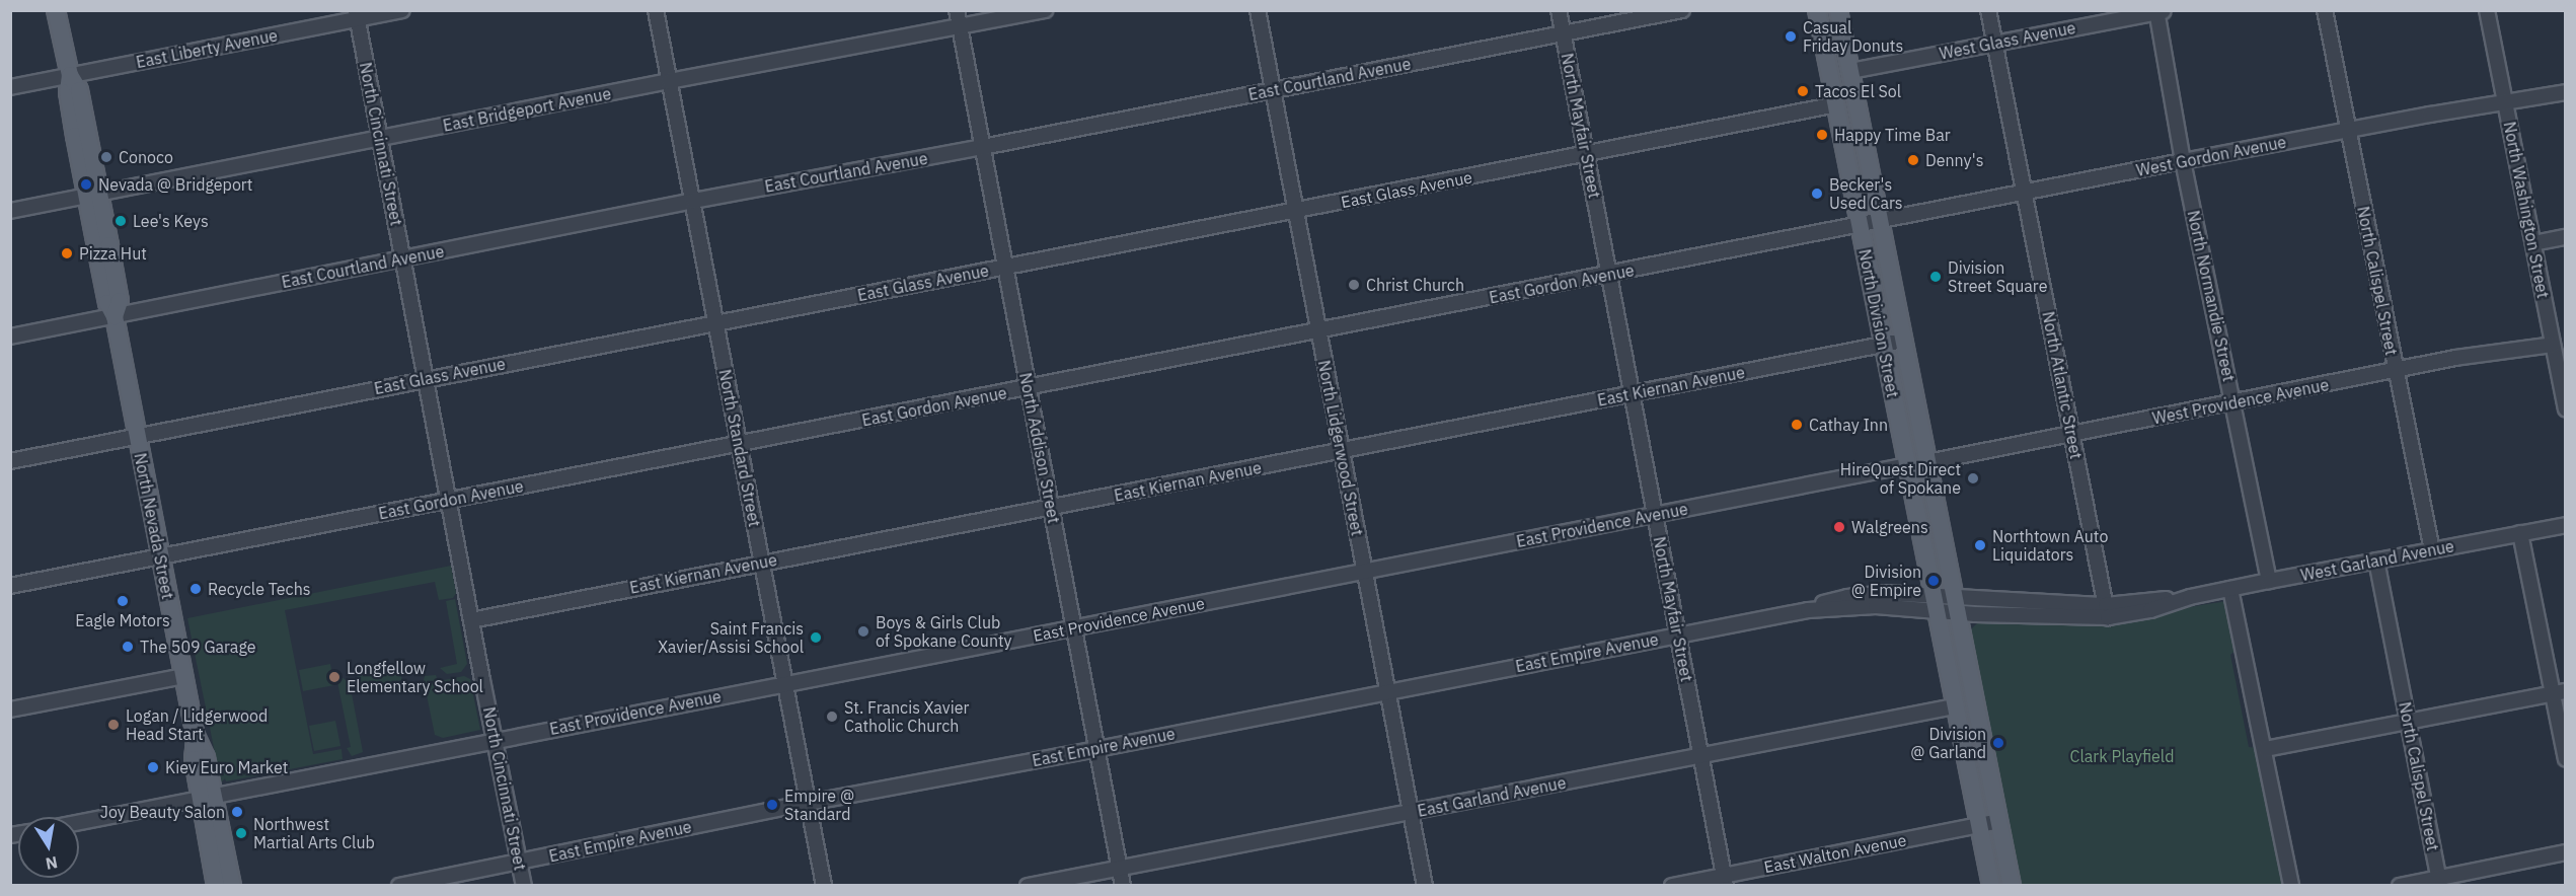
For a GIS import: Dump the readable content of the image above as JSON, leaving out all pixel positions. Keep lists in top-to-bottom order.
{
  "streets": {
    "main road": ["North Division Street", "North Nevada Street"],
    "street": [
      "West Glass Avenue",
      "East Liberty Avenue",
      "East Courtland Avenue",
      "East Bridgeport Avenue",
      "North Mayfair Street",
      "North Cincinnati Street",
      "West Gordon Avenue",
      "East Glass Avenue",
      "North Washington Street",
      "North Calispel Street",
      "East Gordon Avenue",
      "North Normandie Street",
      "North Atlantic Street",
      "East Kiernan Avenue",
      "West Providence Avenue",
      "North Standard Street",
      "North Addison Street",
      "North Lidgerwood Street",
      "East Providence Avenue",
      "West Garland Avenue",
      "East Empire Avenue",
      "East Garland Avenue",
      "East Walton Avenue"
    ]
  },
  "crossings": [
    ["West Glass Avenue", "North Normandie Street"],
    ["West Glass Avenue", "North Division Street"],
    ["West Glass Avenue", "North Atlantic Street"],
    ["East Liberty Avenue", "North Cincinnati Street"],
    ["East Liberty Avenue", "North Nevada Street"],
    ["East Courtland Avenue", "North Mayfair Street"],
    ["East Courtland Avenue", "North Cincinnati Street"],
    ["East Courtland Avenue", "North Standard Street"],
    ["East Courtland Avenue", "North Addison Street"],
    ["East Courtland Avenue", "North Lidgerwood Street"],
    ["East Courtland Avenue", "North Nevada Street"],
    ["East Bridgeport Avenue", "North Cincinnati Street"],
    ["East Bridgeport Avenue", "North Standard Street"],
    ["East Bridgeport Avenue", "North Addison Street"],
    ["East Bridgeport Avenue", "North Nevada Street"],
    ["North Mayfair Street", "East Glass Avenue"],
    ["North Mayfair Street", "East Gordon Avenue"],
    ["North Mayfair Street", "East Kiernan Avenue"],
    ["North Mayfair Street", "East Providence Avenue"],
    ["North Mayfair Street", "East Empire Avenue"],
    ["North Mayfair Street", "East Garland Avenue"],
    ["North Mayfair Street", "East Walton Avenue"],
    ["North Cincinnati Street", "East Glass Avenue"],
    ["North Cincinnati Street", "East Gordon Avenue"],
    ["North Cincinnati Street", "East Kiernan Avenue"],
    ["North Cincinnati Street", "East Providence Avenue"],
    ["North Cincinnati Street", "East Empire Avenue"],
    ["West Gordon Avenue", "North Washington Street"],
    ["West Gordon Avenue", "North Calispel Street"],
    ["West Gordon Avenue", "East Gordon Avenue"],
    ["West Gordon Avenue", "North Normandie Street"],
    ["West Gordon Avenue", "North Division Street"],
    ["West Gordon Avenue", "North Atlantic Street"],
    ["East Glass Avenue", "North Division Street"],
    ["East Glass Avenue", "North Standard Street"],
    ["East Glass Avenue", "North Addison Street"],
    ["East Glass Avenue", "North Lidgerwood Street"],
    ["East Glass Avenue", "North Nevada Street"],
    ["North Washington Street", "West Providence Avenue"],
    ["North Calispel Street", "West Providence Avenue"],
    ["North Calispel Street", "West Garland Avenue"],
    ["East Gordon Avenue", "North Division Street"],
    ["East Gordon Avenue", "North Standard Street"],
    ["East Gordon Avenue", "North Addison Street"],
    ["East Gordon Avenue", "North Lidgerwood Street"],
    ["East Gordon Avenue", "North Nevada Street"],
    ["North Normandie Street", "West Providence Avenue"],
    ["North Normandie Street", "West Garland Avenue"],
    ["North Division Street", "East Kiernan Avenue"],
    ["North Division Street", "West Providence Avenue"],
    ["North Division Street", "East Providence Avenue"],
    ["North Division Street", "West Garland Avenue"],
    ["North Division Street", "East Empire Avenue"],
    ["North Division Street", "East Garland Avenue"],
    ["North Division Street", "East Walton Avenue"],
    ["North Atlantic Street", "West Providence Avenue"],
    ["North Atlantic Street", "West Garland Avenue"],
    ["East Kiernan Avenue", "North Standard Street"],
    ["East Kiernan Avenue", "North Addison Street"],
    ["East Kiernan Avenue", "North Lidgerwood Street"],
    ["North Standard Street", "East Providence Avenue"],
    ["North Standard Street", "East Empire Avenue"],
    ["North Addison Street", "East Providence Avenue"],
    ["North Addison Street", "East Empire Avenue"],
    ["North Addison Street", "East Garland Avenue"],
    ["North Lidgerwood Street", "East Providence Avenue"],
    ["North Lidgerwood Street", "East Empire Avenue"],
    ["North Lidgerwood Street", "East Garland Avenue"],
    ["East Providence Avenue", "North Nevada Street"],
    ["West Garland Avenue", "East Empire Avenue"]
  ],
  "parks": ["Clark Playfield"],
  "places": [
    "Casual Friday Donuts",
    "Tacos El Sol",
    "Happy Time Bar",
    "Conoco",
    "Denny's",
    "Nevada @ Bridgeport",
    "Becker's Used Cars",
    "Lee's Keys",
    "Pizza Hut",
    "Division Street Square",
    "Christ Church",
    "Cathay Inn",
    "HireQuest Direct of Spokane",
    "Walgreens",
    "Northtown Auto Liquidators",
    "Division @ Empire",
    "Recycle Techs",
    "Eagle Motors",
    "Boys & Girls Club of Spokane County",
    "Saint Francis Xavier/Assisi School",
    "The 509 Garage",
    "Longfellow Elementary School",
    "St. Francis Xavier Catholic Church",
    "Logan / Lidgerwood Head Start",
    "Division @ Garland",
    "Kiev Euro Market",
    "Empire @ Standard",
    "Joy Beauty Salon",
    "Northwest Martial Arts Club"
  ],
  "north": "bottom"
}
